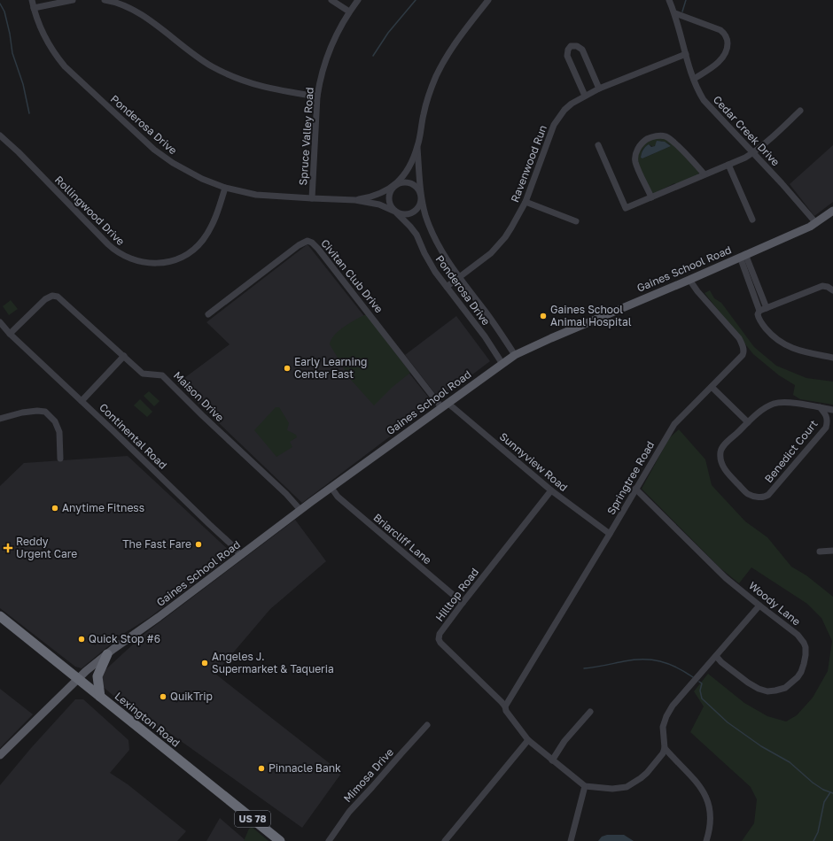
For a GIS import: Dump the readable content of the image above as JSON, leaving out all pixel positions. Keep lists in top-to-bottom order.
{
  "streets": {
    "highway": ["Lexington Road", "US 78"],
    "main road": ["Gaines School Road"],
    "street": [
      "Ponderosa Drive",
      "Cedar Creek Drive",
      "Spruce Valley Road",
      "Ravenwood Run",
      "Rollingwood Drive",
      "Civitan Club Drive",
      "Maison Drive",
      "Continental Road",
      "Benedict Court",
      "Sunnyview Road",
      "Springtree Road",
      "Briarcliff Lane",
      "Hilltop Road",
      "Woody Lane",
      "Mimosa Drive"
    ]
  },
  "crossings": [
    ["Ponderosa Drive", "Spruce Valley Road"],
    ["Ponderosa Drive", "Ravenwood Run"],
    ["Ponderosa Drive", "Rollingwood Drive"],
    ["Ponderosa Drive", "Gaines School Road"],
    ["Cedar Creek Drive", "Ravenwood Run"],
    ["Cedar Creek Drive", "Gaines School Road"],
    ["Gaines School Road", "Civitan Club Drive"],
    ["Gaines School Road", "Maison Drive"],
    ["Gaines School Road", "Continental Road"],
    ["Gaines School Road", "Sunnyview Road"],
    ["Gaines School Road", "Springtree Road"],
    ["Gaines School Road", "Briarcliff Lane"],
    ["Gaines School Road", "Lexington Road"],
    ["Civitan Club Drive", "Sunnyview Road"],
    ["Maison Drive", "Continental Road"],
    ["Sunnyview Road", "Springtree Road"],
    ["Sunnyview Road", "Hilltop Road"],
    ["Springtree Road", "Hilltop Road"],
    ["Springtree Road", "Woody Lane"],
    ["Briarcliff Lane", "Hilltop Road"]
  ],
  "places": {
    "other": [
      "Gaines School Animal Hospital",
      "Early Learning Center East",
      "Anytime Fitness",
      "The Fast Fare",
      "Quick Stop #6",
      "Angeles J. Supermarket & Taqueria",
      "QuikTrip",
      "Pinnacle Bank"
    ],
    "health": ["Reddy Urgent Care"]
  }
}
